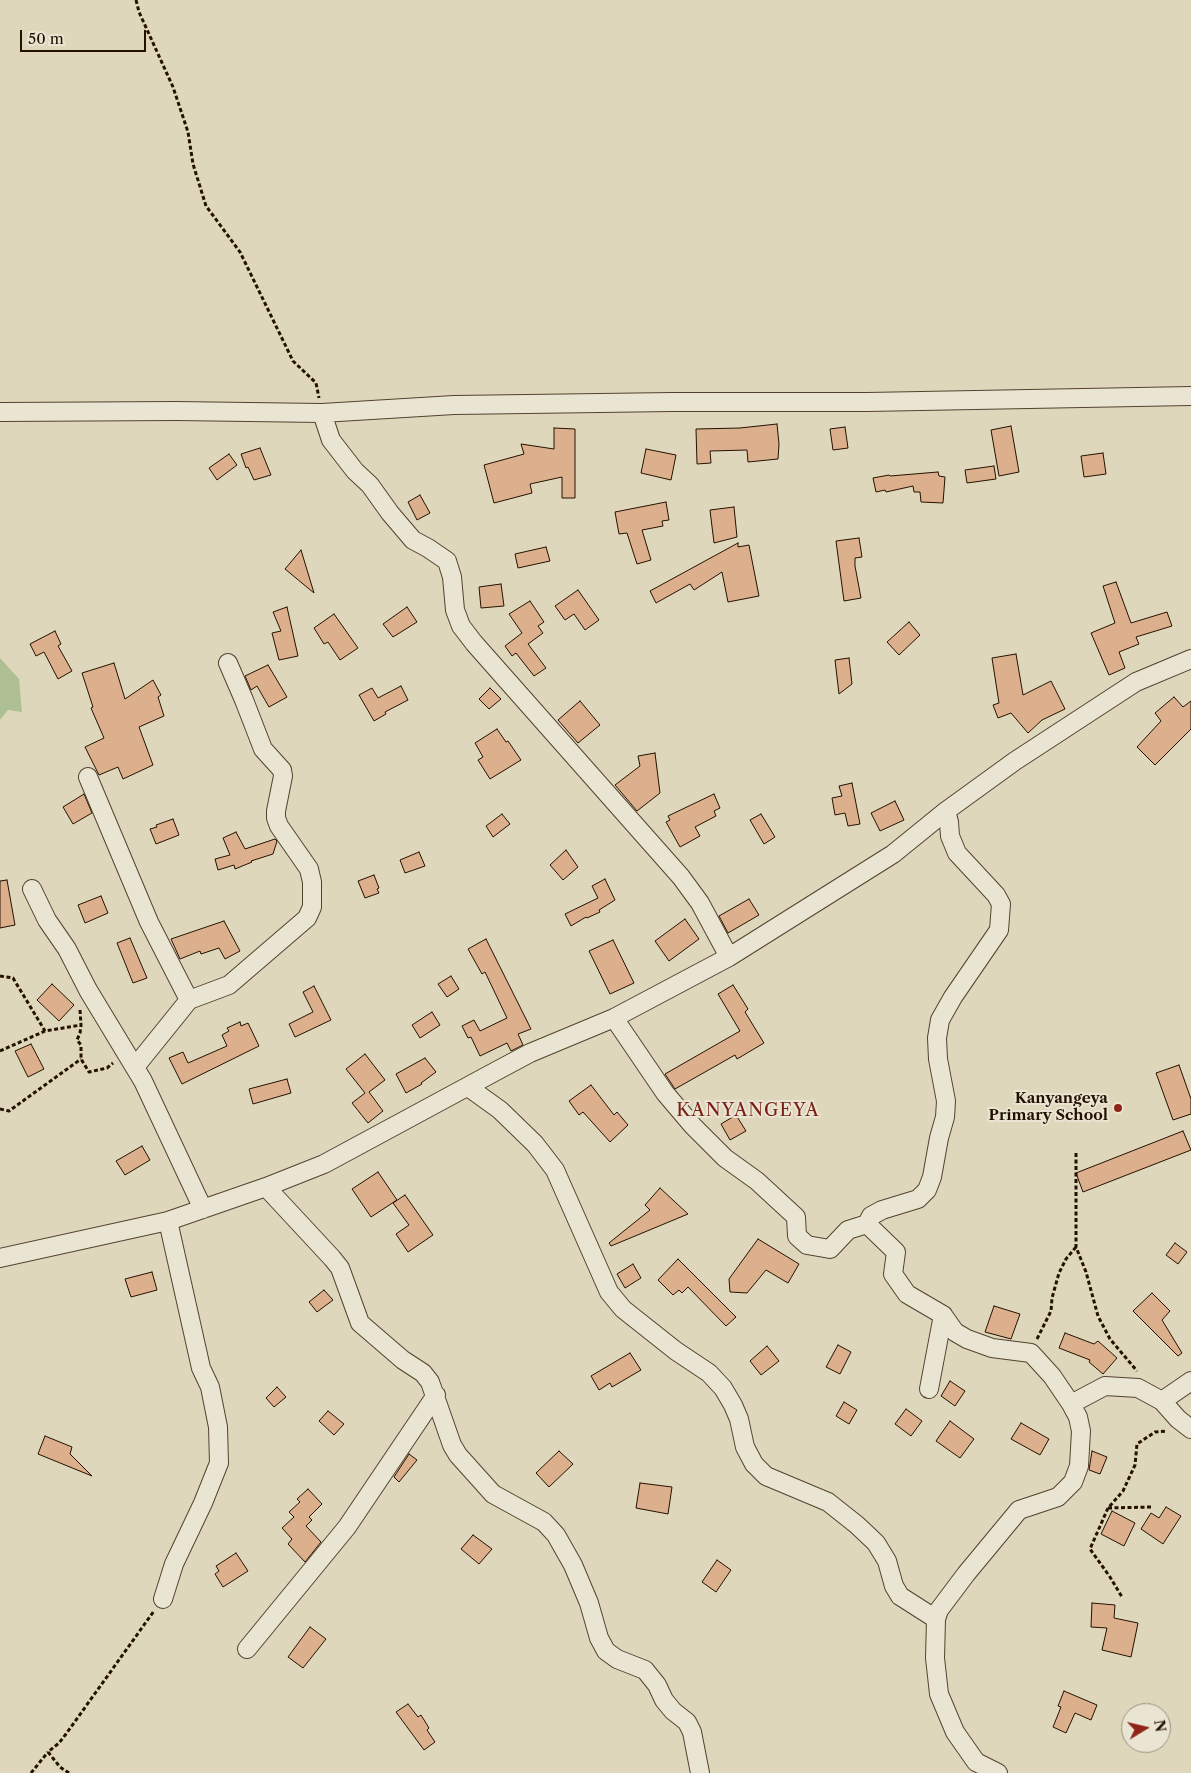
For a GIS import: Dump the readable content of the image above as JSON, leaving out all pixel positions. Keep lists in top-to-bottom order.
{
  "districts": ["KANYANGEYA"],
  "places": ["Kanyangeya Primary School"],
  "scale_bar": "50 m",
  "north": "right"
}
